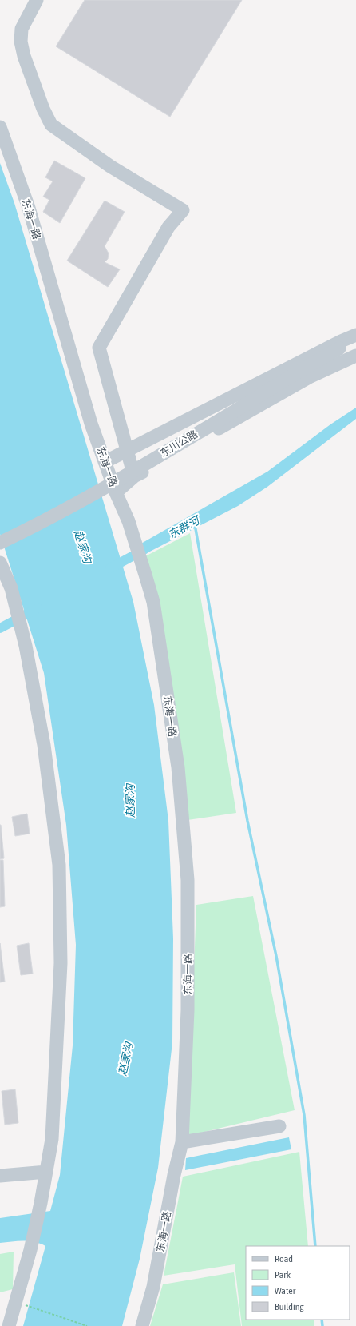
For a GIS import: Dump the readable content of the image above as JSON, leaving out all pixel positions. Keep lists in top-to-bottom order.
{
  "streets": {
    "street": ["东海一路", "东川公路"]
  },
  "water": ["东群河", "赵家沟"],
  "legend": [
    "Road",
    "Park",
    "Water",
    "Building"
  ]
}
